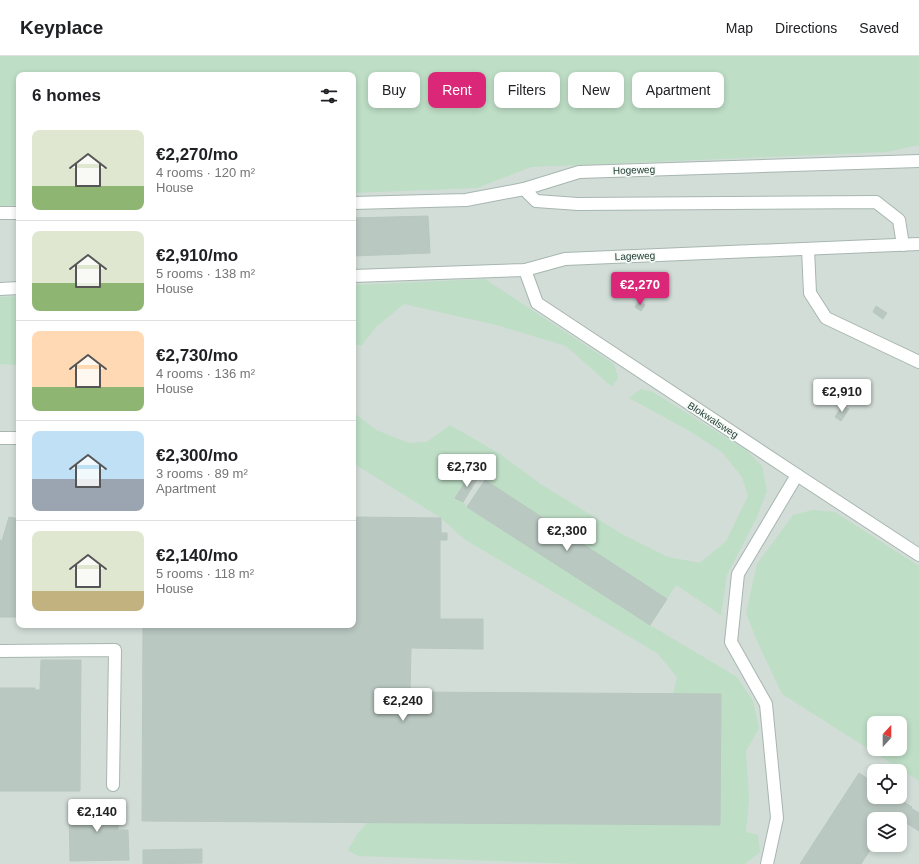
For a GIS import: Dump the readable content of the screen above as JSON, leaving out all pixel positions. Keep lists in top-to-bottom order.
{
  "streets": {
    "lane": ["Hogeweg", "Lageweg", "Blokwalsweg"]
  },
  "crossings": [
    ["Lageweg", "Blokwalsweg"]
  ],
  "north": "top",
  "page": {
    "header": "Keyplace",
    "nav": ["Map", "Directions", "Saved"],
    "chip": [
      "Buy",
      "Rent",
      "Filters",
      "New",
      "Apartment"
    ],
    "heading": "6 homes",
    "list": [
      {
        "name": "€2,270/mo",
        "note": "4 rooms · 120 m² · House"
      },
      {
        "name": "€2,910/mo",
        "note": "5 rooms · 138 m² · House"
      },
      {
        "name": "€2,730/mo",
        "note": "4 rooms · 136 m² · House"
      },
      {
        "name": "€2,300/mo",
        "note": "3 rooms · 89 m² · Apartment"
      },
      {
        "name": "€2,140/mo",
        "note": "5 rooms · 118 m² · House"
      }
    ],
    "price": [
      "€2,270",
      "€2,910",
      "€2,730",
      "€2,300",
      "€2,240",
      "€2,140"
    ]
  }
}
